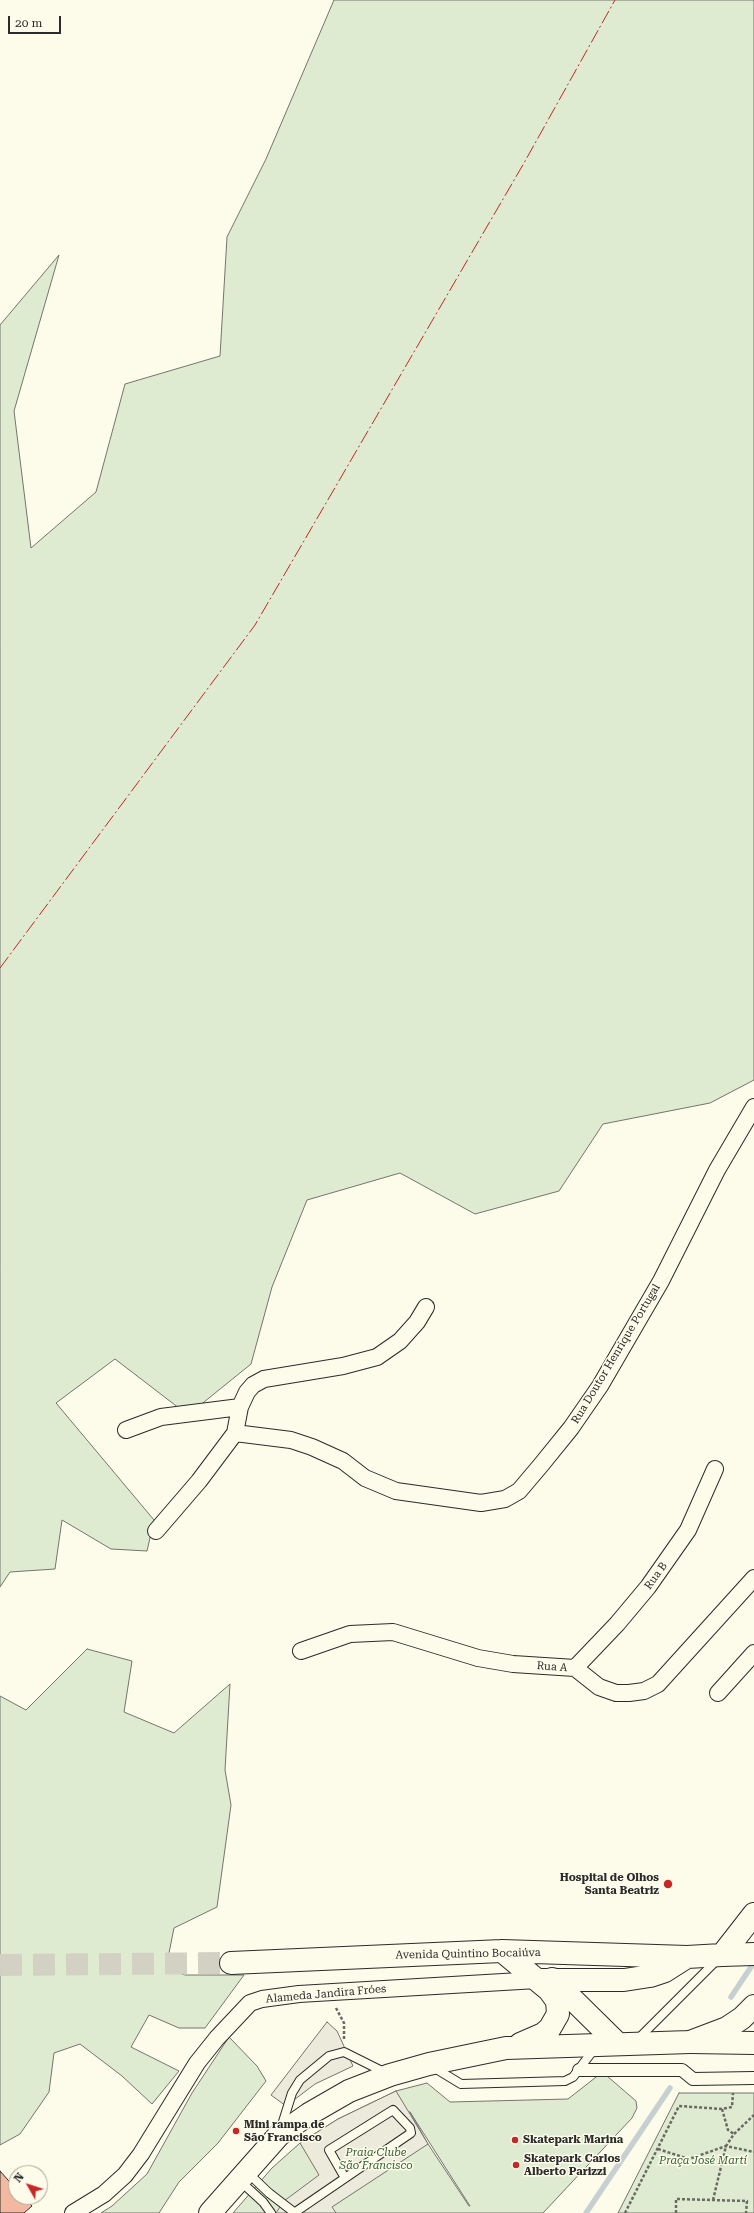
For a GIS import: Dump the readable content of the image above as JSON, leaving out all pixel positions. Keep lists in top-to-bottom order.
{
  "streets": {
    "main road": ["Avenida Quintino Bocaiúva"],
    "street": [
      "Rua Doutor Henrique Portugal",
      "Rua B",
      "Rua A",
      "Alameda Jandira Fróes"
    ]
  },
  "crossings": [
    ["Rua B", "Rua A"]
  ],
  "parks": ["Praia Clube São Francisco", "Praça José Martí"],
  "places": [
    "Hospital de Olhos Santa Beatriz",
    "Mini rampa de São Francisco",
    "Skatepark Marina",
    "Skatepark Carlos Alberto Parizzi"
  ],
  "scale_bar": "20 m",
  "north": "top left"
}
